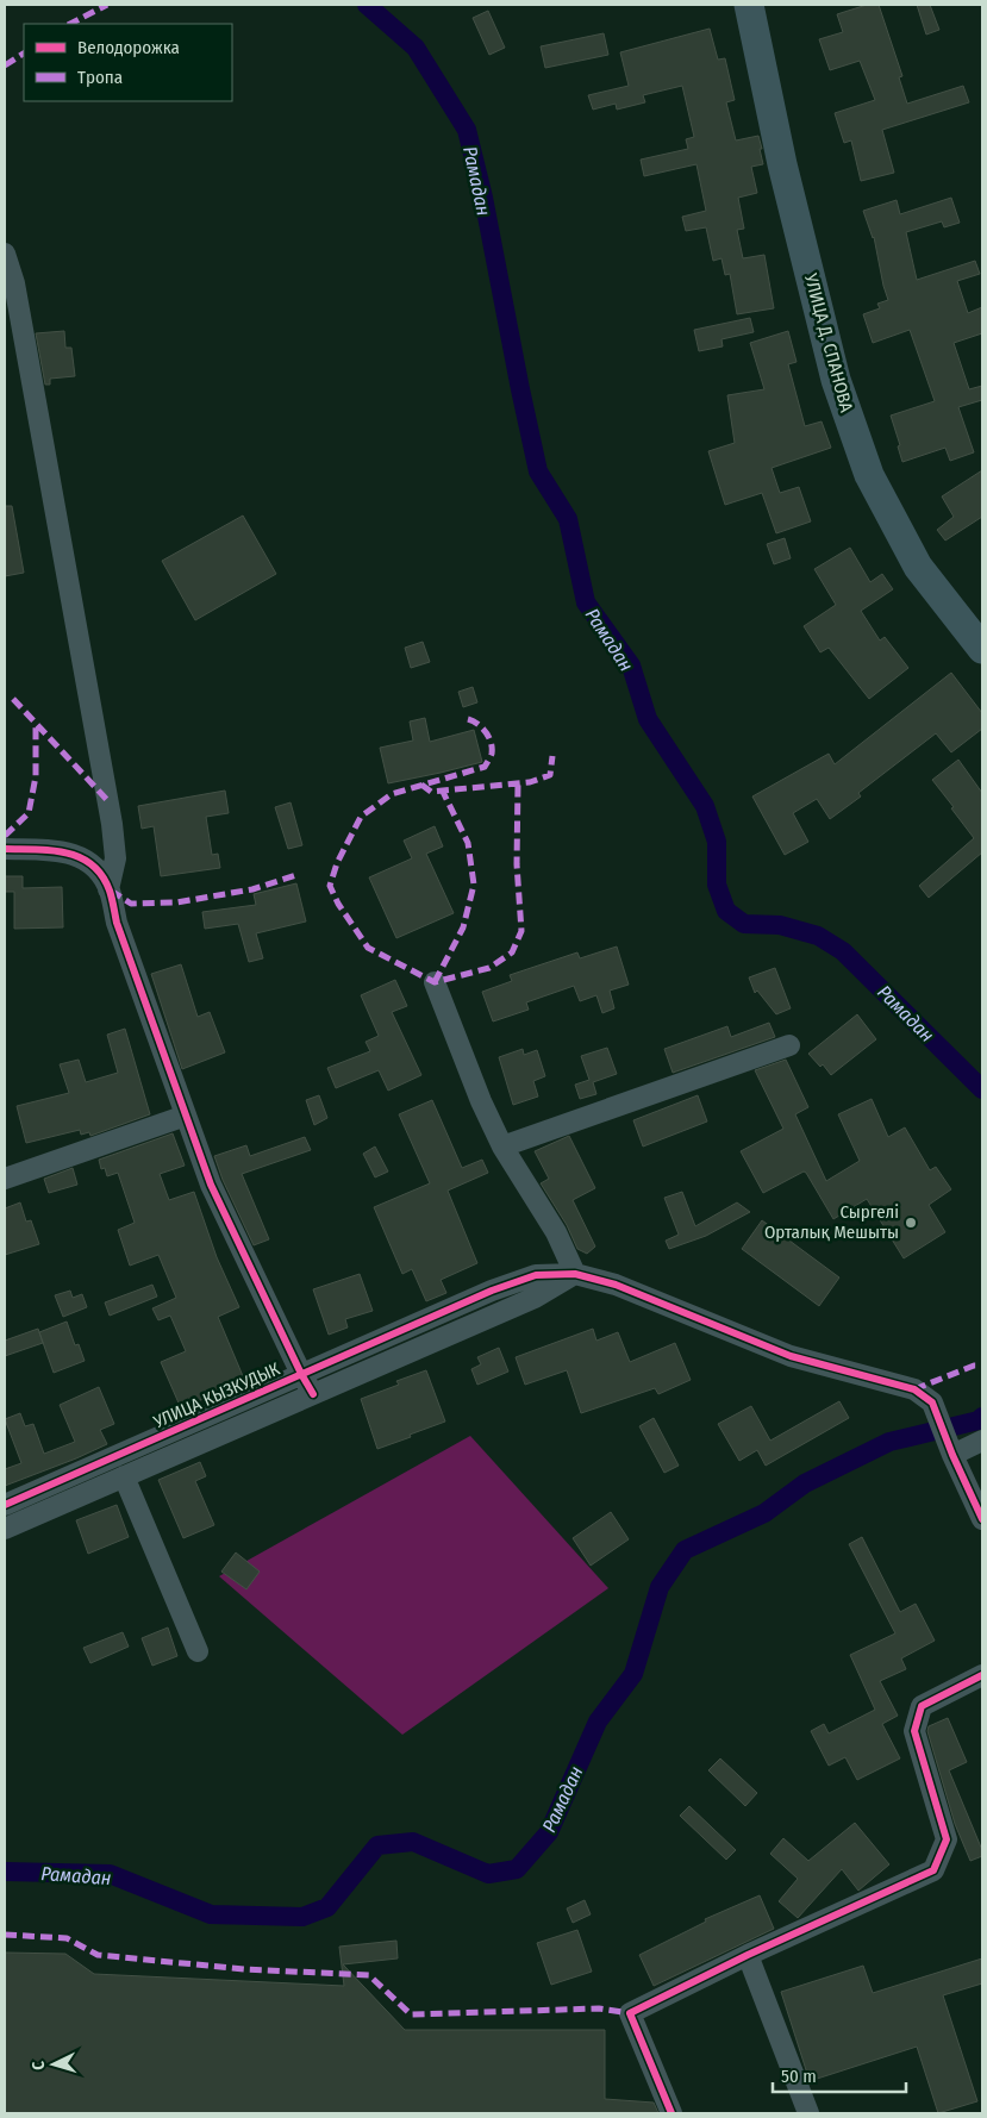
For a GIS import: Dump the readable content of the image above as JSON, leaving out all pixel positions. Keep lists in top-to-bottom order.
{
  "streets": {
    "main road": ["УЛИЦА Д. СПАНОВА"],
    "street": ["УЛИЦА КЫЗКУДЫК"]
  },
  "water": ["Рамадан"],
  "places": ["Сыргелі Орталық Мешыты"],
  "legend": ["Велодорожка", "Тропа"],
  "scale_bar": "50 m",
  "north": "left"
}
